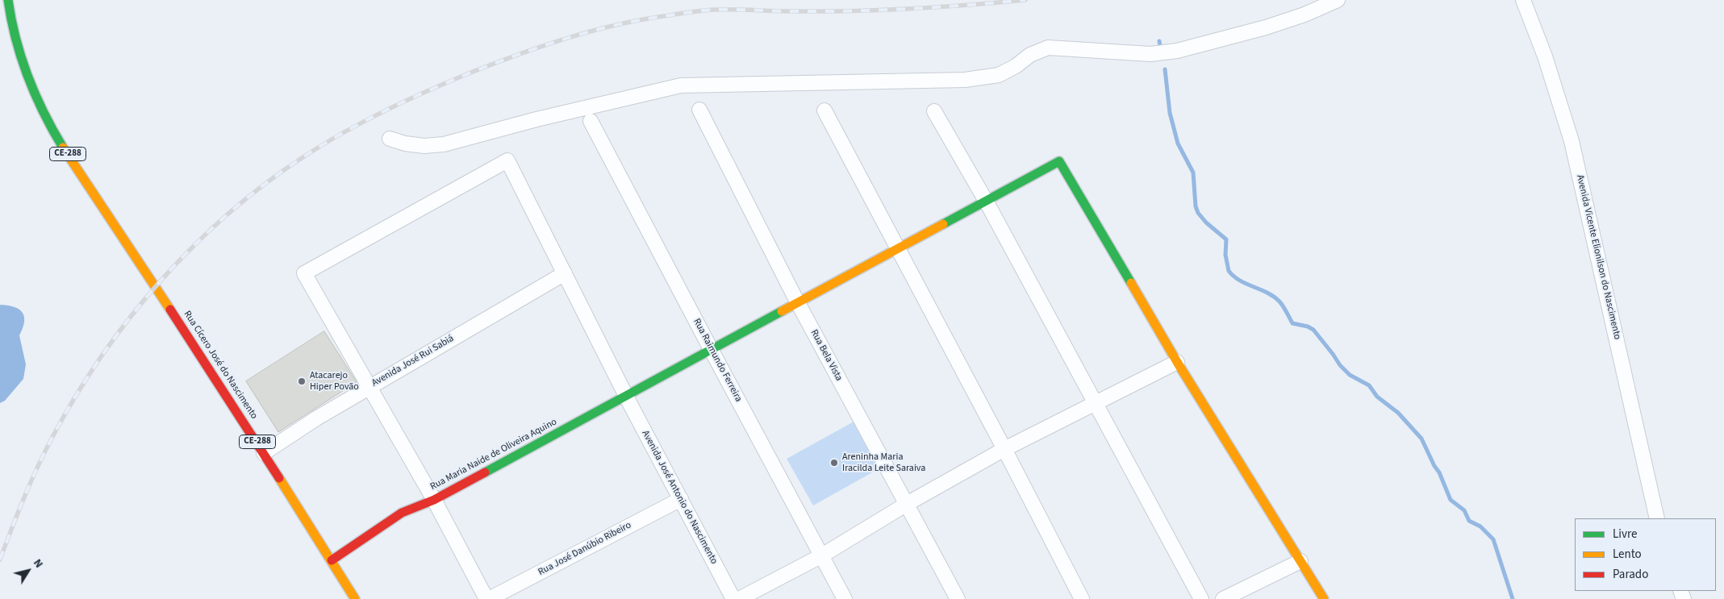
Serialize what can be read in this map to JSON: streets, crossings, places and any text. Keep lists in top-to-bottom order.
{
  "streets": {
    "street": [
      "CE-288",
      "Avenida Vicente Elionilson do Nascimento",
      "Rua Bela Vista",
      "Rua Raimundo Ferreira",
      "Avenida José Rui Sabiá",
      "Rua Cícero José do Nascimento",
      "Rua Maria Naide de Oliveira Aquino",
      "Avenida José Antonio do Nascimento",
      "Rua José Danúbio Ribeiro"
    ]
  },
  "crossings": [
    ["Rua Bela Vista", "Rua Maria Naide de Oliveira Aquino"],
    ["Rua Raimundo Ferreira", "Rua Maria Naide de Oliveira Aquino"],
    ["Avenida José Rui Sabiá", "Rua Cícero José do Nascimento"],
    ["Avenida José Rui Sabiá", "Avenida José Antonio do Nascimento"],
    ["Rua Cícero José do Nascimento", "Rua Maria Naide de Oliveira Aquino"],
    ["Rua Maria Naide de Oliveira Aquino", "Avenida José Antonio do Nascimento"],
    ["Avenida José Antonio do Nascimento", "Rua José Danúbio Ribeiro"]
  ],
  "places": ["Atacarejo Hiper Povão", "Areninha Maria Iracilda Leite Saraiva"],
  "legend": ["Livre", "Lento", "Parado"],
  "north": "top right"
}
